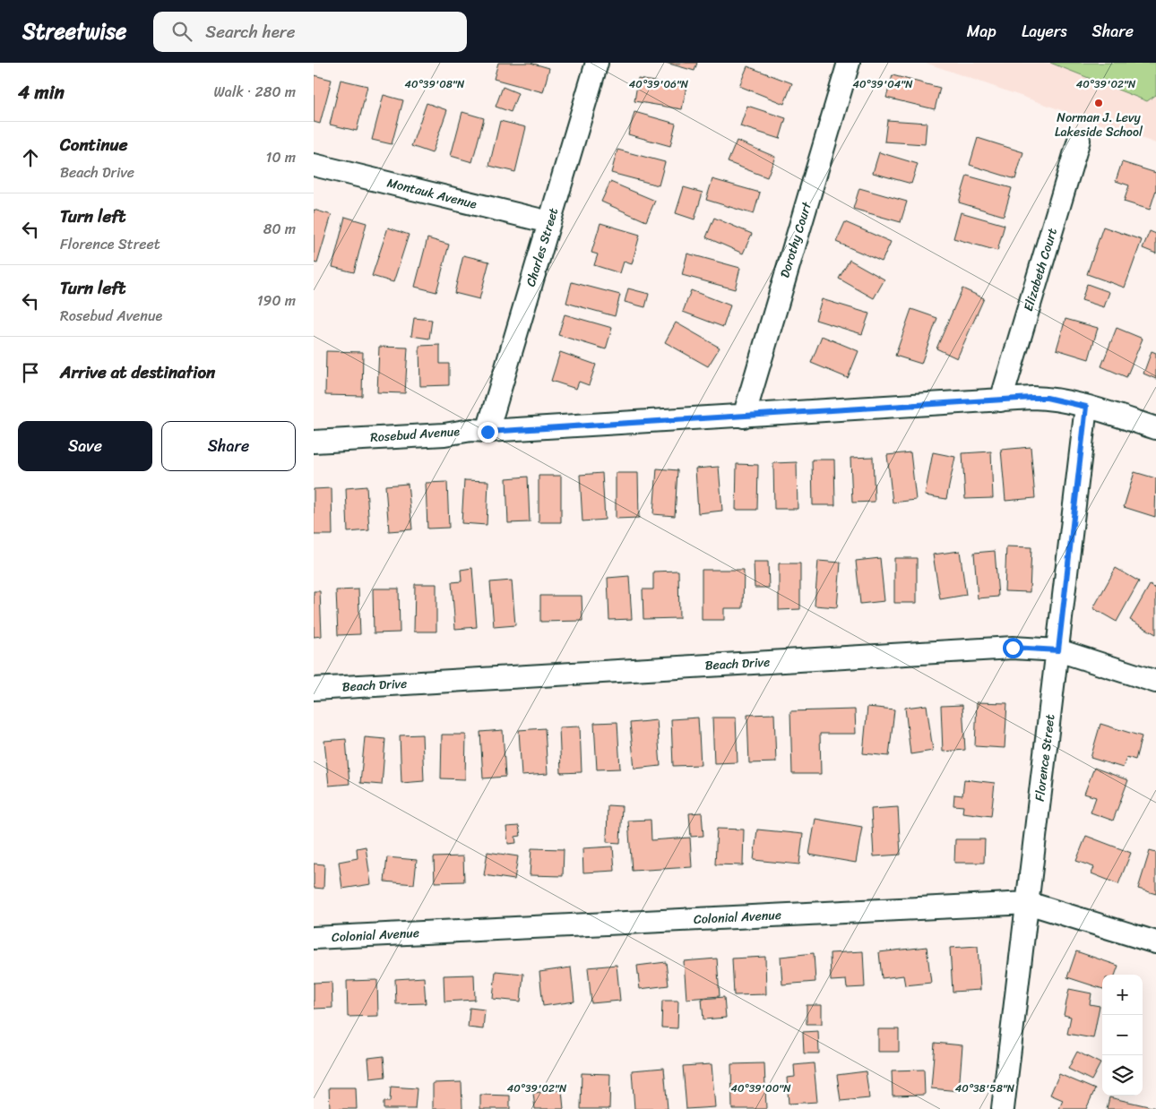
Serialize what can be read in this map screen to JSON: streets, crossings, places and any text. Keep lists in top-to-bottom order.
{
  "streets": {
    "street": [
      "Montauk Avenue",
      "Dorothy Court",
      "Charles Street",
      "Elizabeth Court",
      "Rosebud Avenue",
      "Beach Drive",
      "Florence Street",
      "Colonial Avenue"
    ]
  },
  "crossings": [
    ["Montauk Avenue", "Charles Street"],
    ["Dorothy Court", "Rosebud Avenue"],
    ["Charles Street", "Rosebud Avenue"],
    ["Elizabeth Court", "Rosebud Avenue"],
    ["Rosebud Avenue", "Florence Street"],
    ["Beach Drive", "Florence Street"],
    ["Florence Street", "Colonial Avenue"]
  ],
  "places": ["Norman J. Levy Lakeside School"],
  "page": {
    "header": "Streetwise",
    "search": "Search here",
    "nav": ["Map", "Layers", "Share"],
    "heading": ["4 min", "Walk · 280 m"],
    "list": [
      ["Continue", "Beach Drive", "10 m"],
      ["Turn left", "Florence Street", "80 m"],
      ["Turn left", "Rosebud Avenue", "190 m"],
      "Arrive at destination"
    ],
    "buttons": ["Save", "Share"],
    "map_buttons": ["+", "−"]
  },
  "coordinates": [
    "40°39'08\"N",
    "40°39'06\"N",
    "40°39'04\"N",
    "40°39'02\"N",
    "40°39'00\"N",
    "40°38'58\"N"
  ]
}
